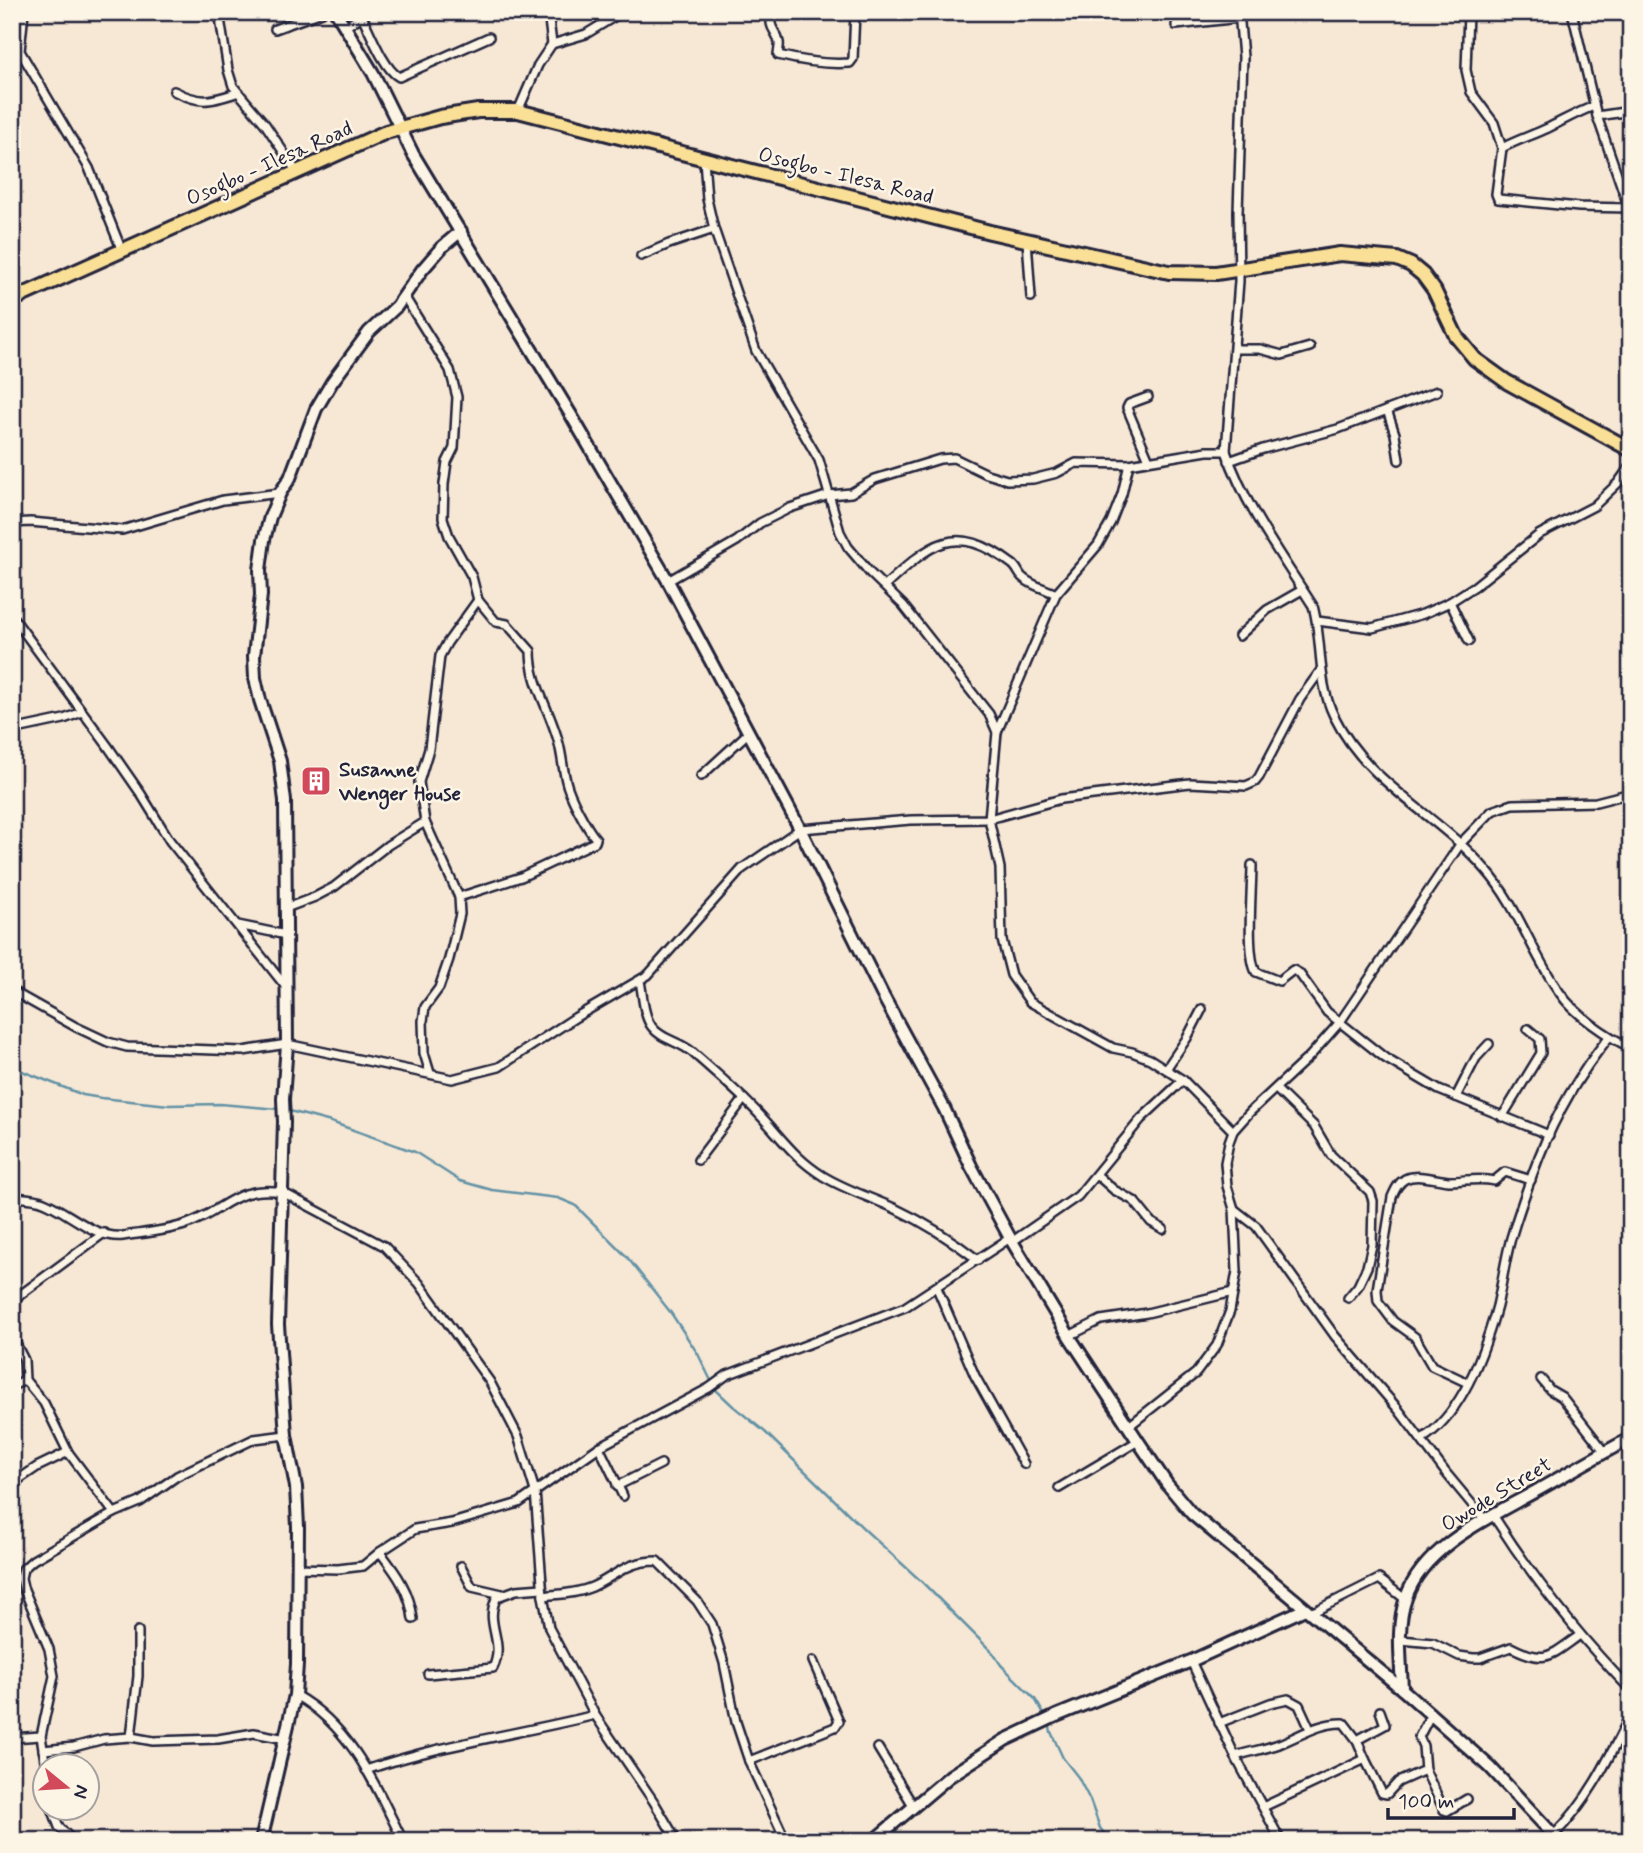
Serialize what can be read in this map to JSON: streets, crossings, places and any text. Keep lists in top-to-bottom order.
{
  "streets": {
    "main road": ["Osogbo - Ilesa Road", "Owode Street"]
  },
  "places": {
    "building": ["Susanne Wenger House"]
  },
  "scale_bar": "100 m",
  "north": "right"
}
